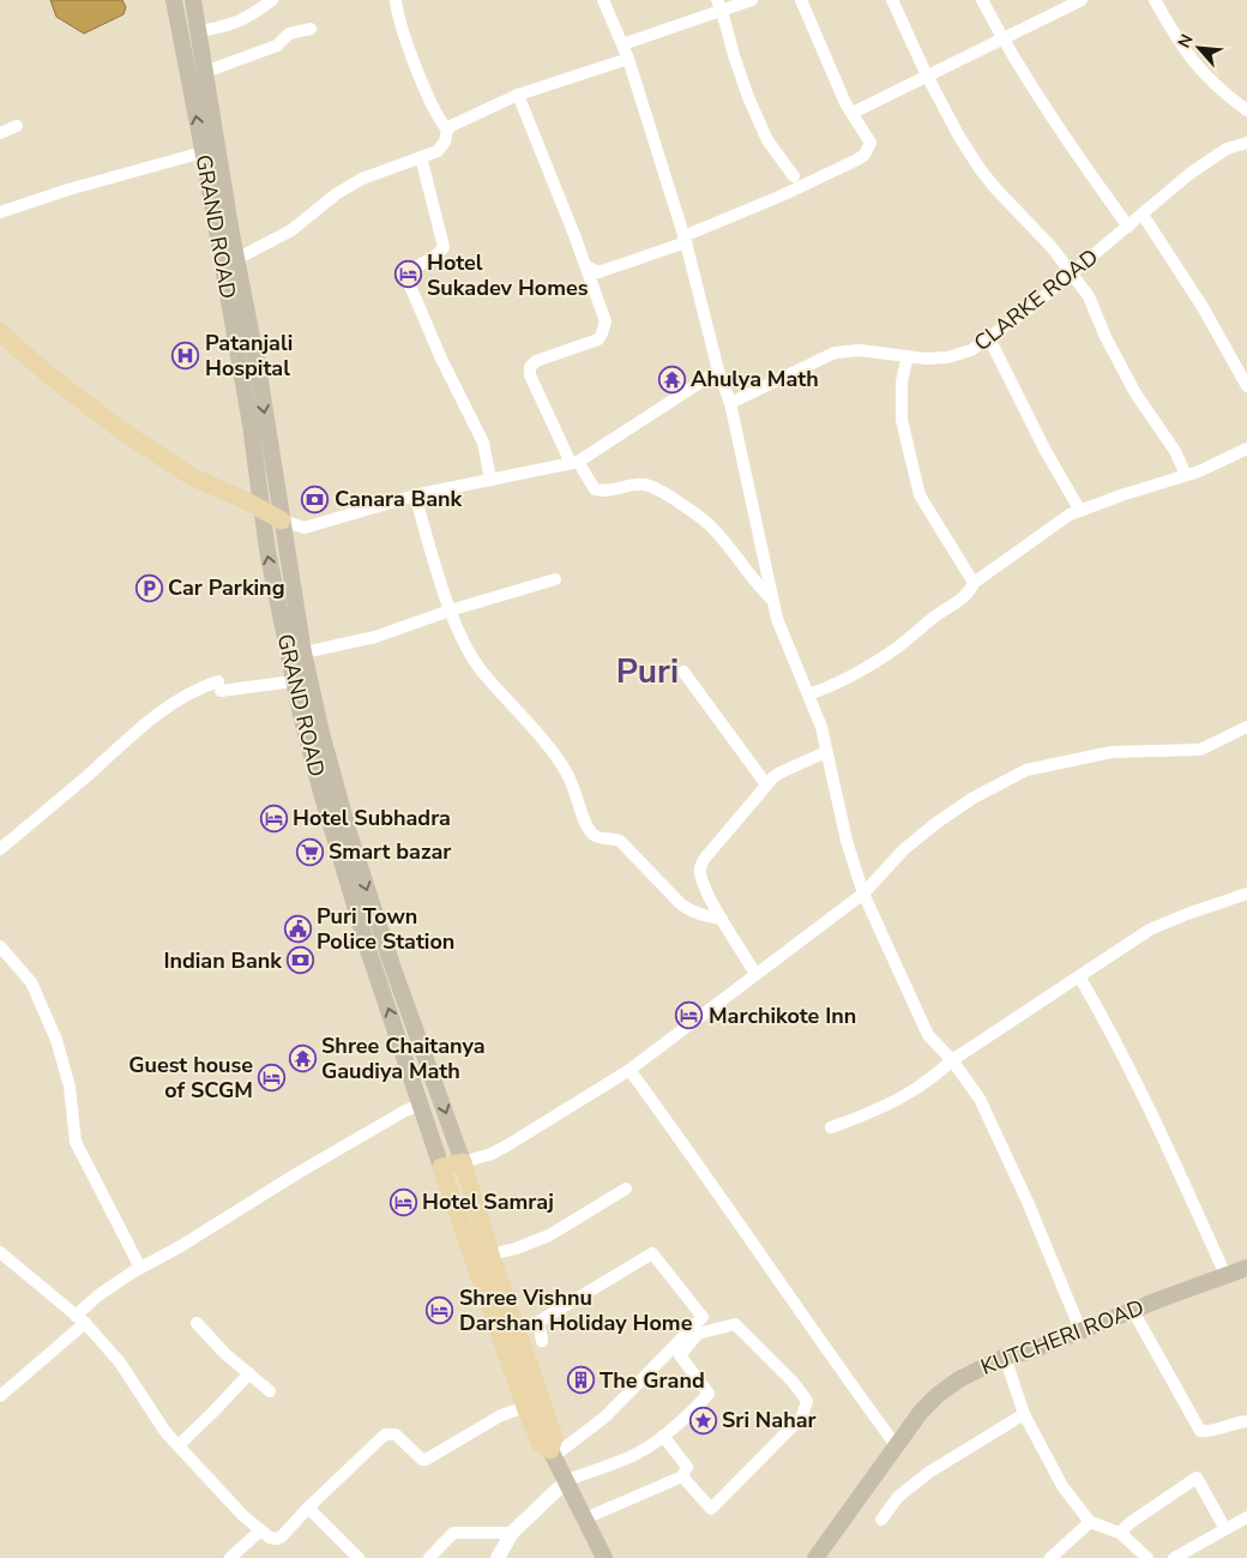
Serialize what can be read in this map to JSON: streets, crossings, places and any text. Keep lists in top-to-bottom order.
{
  "streets": {
    "main road": ["GRAND ROAD", "KUTCHERI ROAD"],
    "street": ["CLARKE ROAD"]
  },
  "districts": ["Puri"],
  "places": {
    "hotel": [
      "Hotel Sukadev Homes",
      "Hotel Subhadra",
      "Marchikote Inn",
      "Guest house of SCGM",
      "Hotel Samraj",
      "Shree Vishnu Darshan Holiday Home"
    ],
    "hospital": ["Patanjali Hospital"],
    "temple": ["Ahulya Math", "Shree Chaitanya Gaudiya Math"],
    "bank": ["Canara Bank", "Indian Bank"],
    "parking": ["Car Parking"],
    "supermarket": ["Smart bazar"],
    "public building": ["Puri Town Police Station"],
    "building": ["The Grand"],
    "place": ["Sri Nahar"]
  },
  "north": "top left"
}
